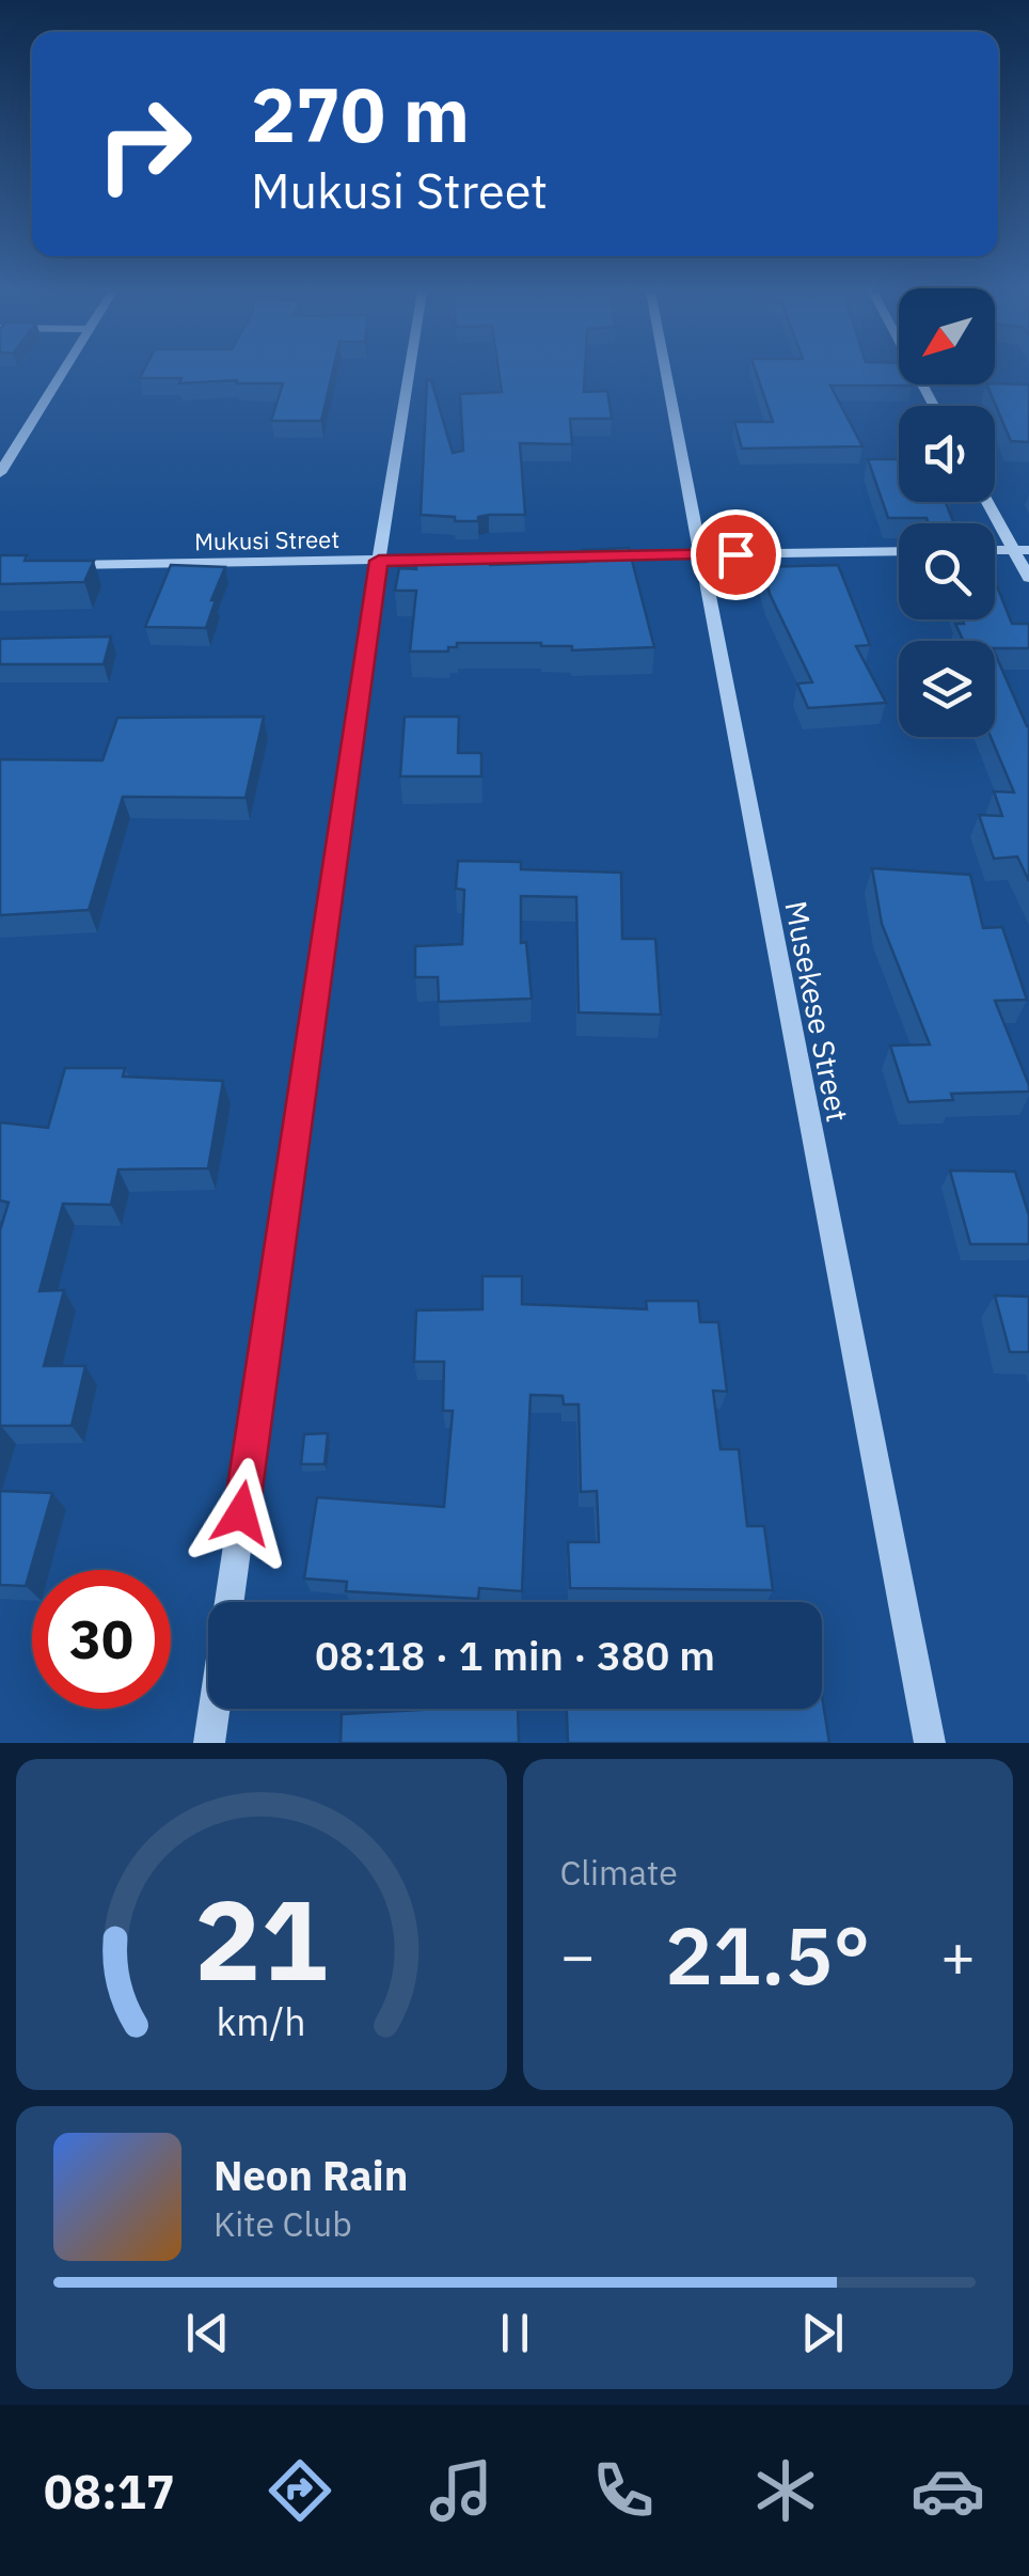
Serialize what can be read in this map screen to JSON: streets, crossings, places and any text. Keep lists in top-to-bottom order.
{
  "streets": {
    "street": ["Mukusi Street", "Musekese Street"]
  },
  "crossings": [
    ["Mukusi Street", "Musekese Street"]
  ],
  "north": "bottom left",
  "page": {
    "turn": ["270 m", "Mukusi Street"],
    "limit": "30",
    "trip": "08:18 · 1 min · 380 m",
    "tile": "Climate",
    "heat": ["−", "21.5°", "+"],
    "song": ["Neon Rain", "Kite Club"],
    "tabs": "08:17",
    "gauge": ["21", "km/h"]
  }
}
